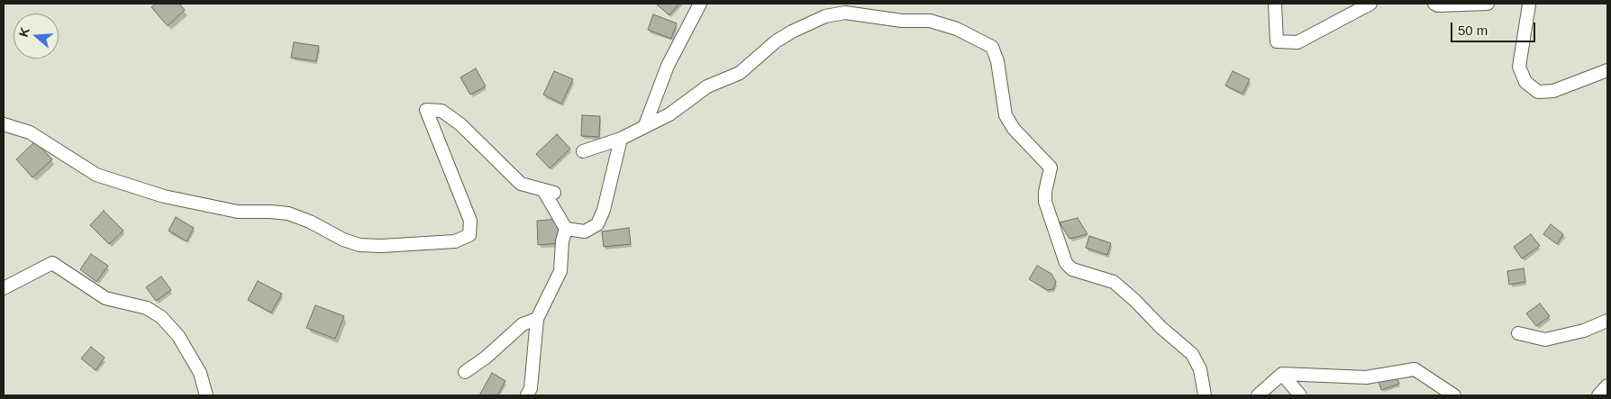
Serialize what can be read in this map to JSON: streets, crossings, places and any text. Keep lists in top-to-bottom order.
{
  "scale_bar": "50 m",
  "north": "left"
}
